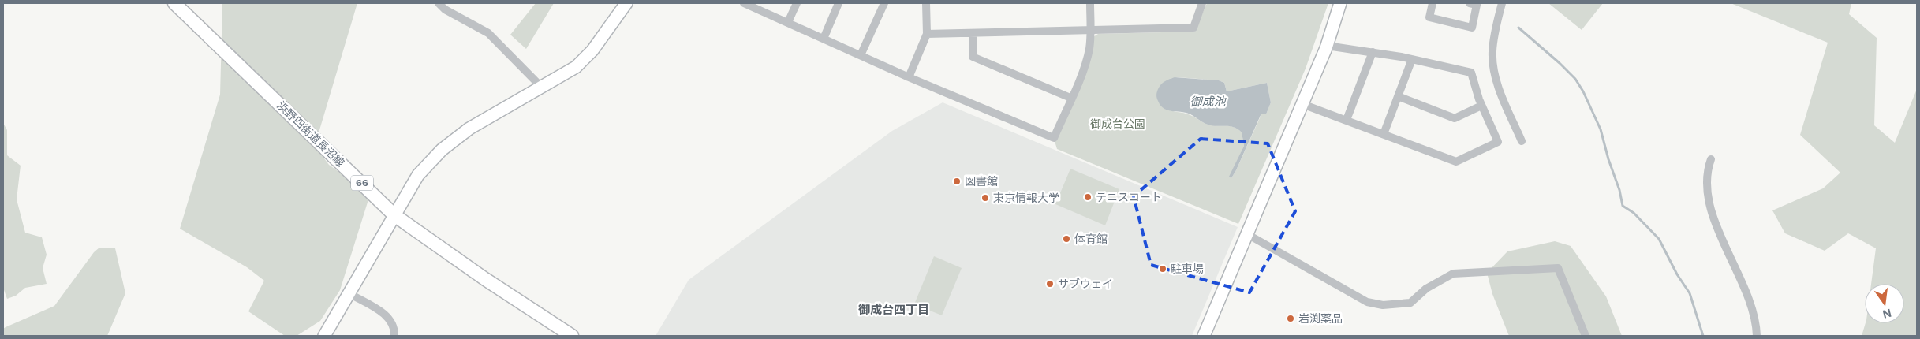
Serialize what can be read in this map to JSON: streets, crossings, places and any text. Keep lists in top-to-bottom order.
{
  "streets": {
    "main road": ["浜野四街道長沼線", "66"]
  },
  "districts": ["御成台四丁目"],
  "water": ["御成池"],
  "parks": ["御成台公園"],
  "places": [
    "図書館",
    "テニスコート",
    "東京情報大学",
    "体育館",
    "駐車場",
    "サブウェイ",
    "岩渕薬品"
  ],
  "north": "bottom"
}
